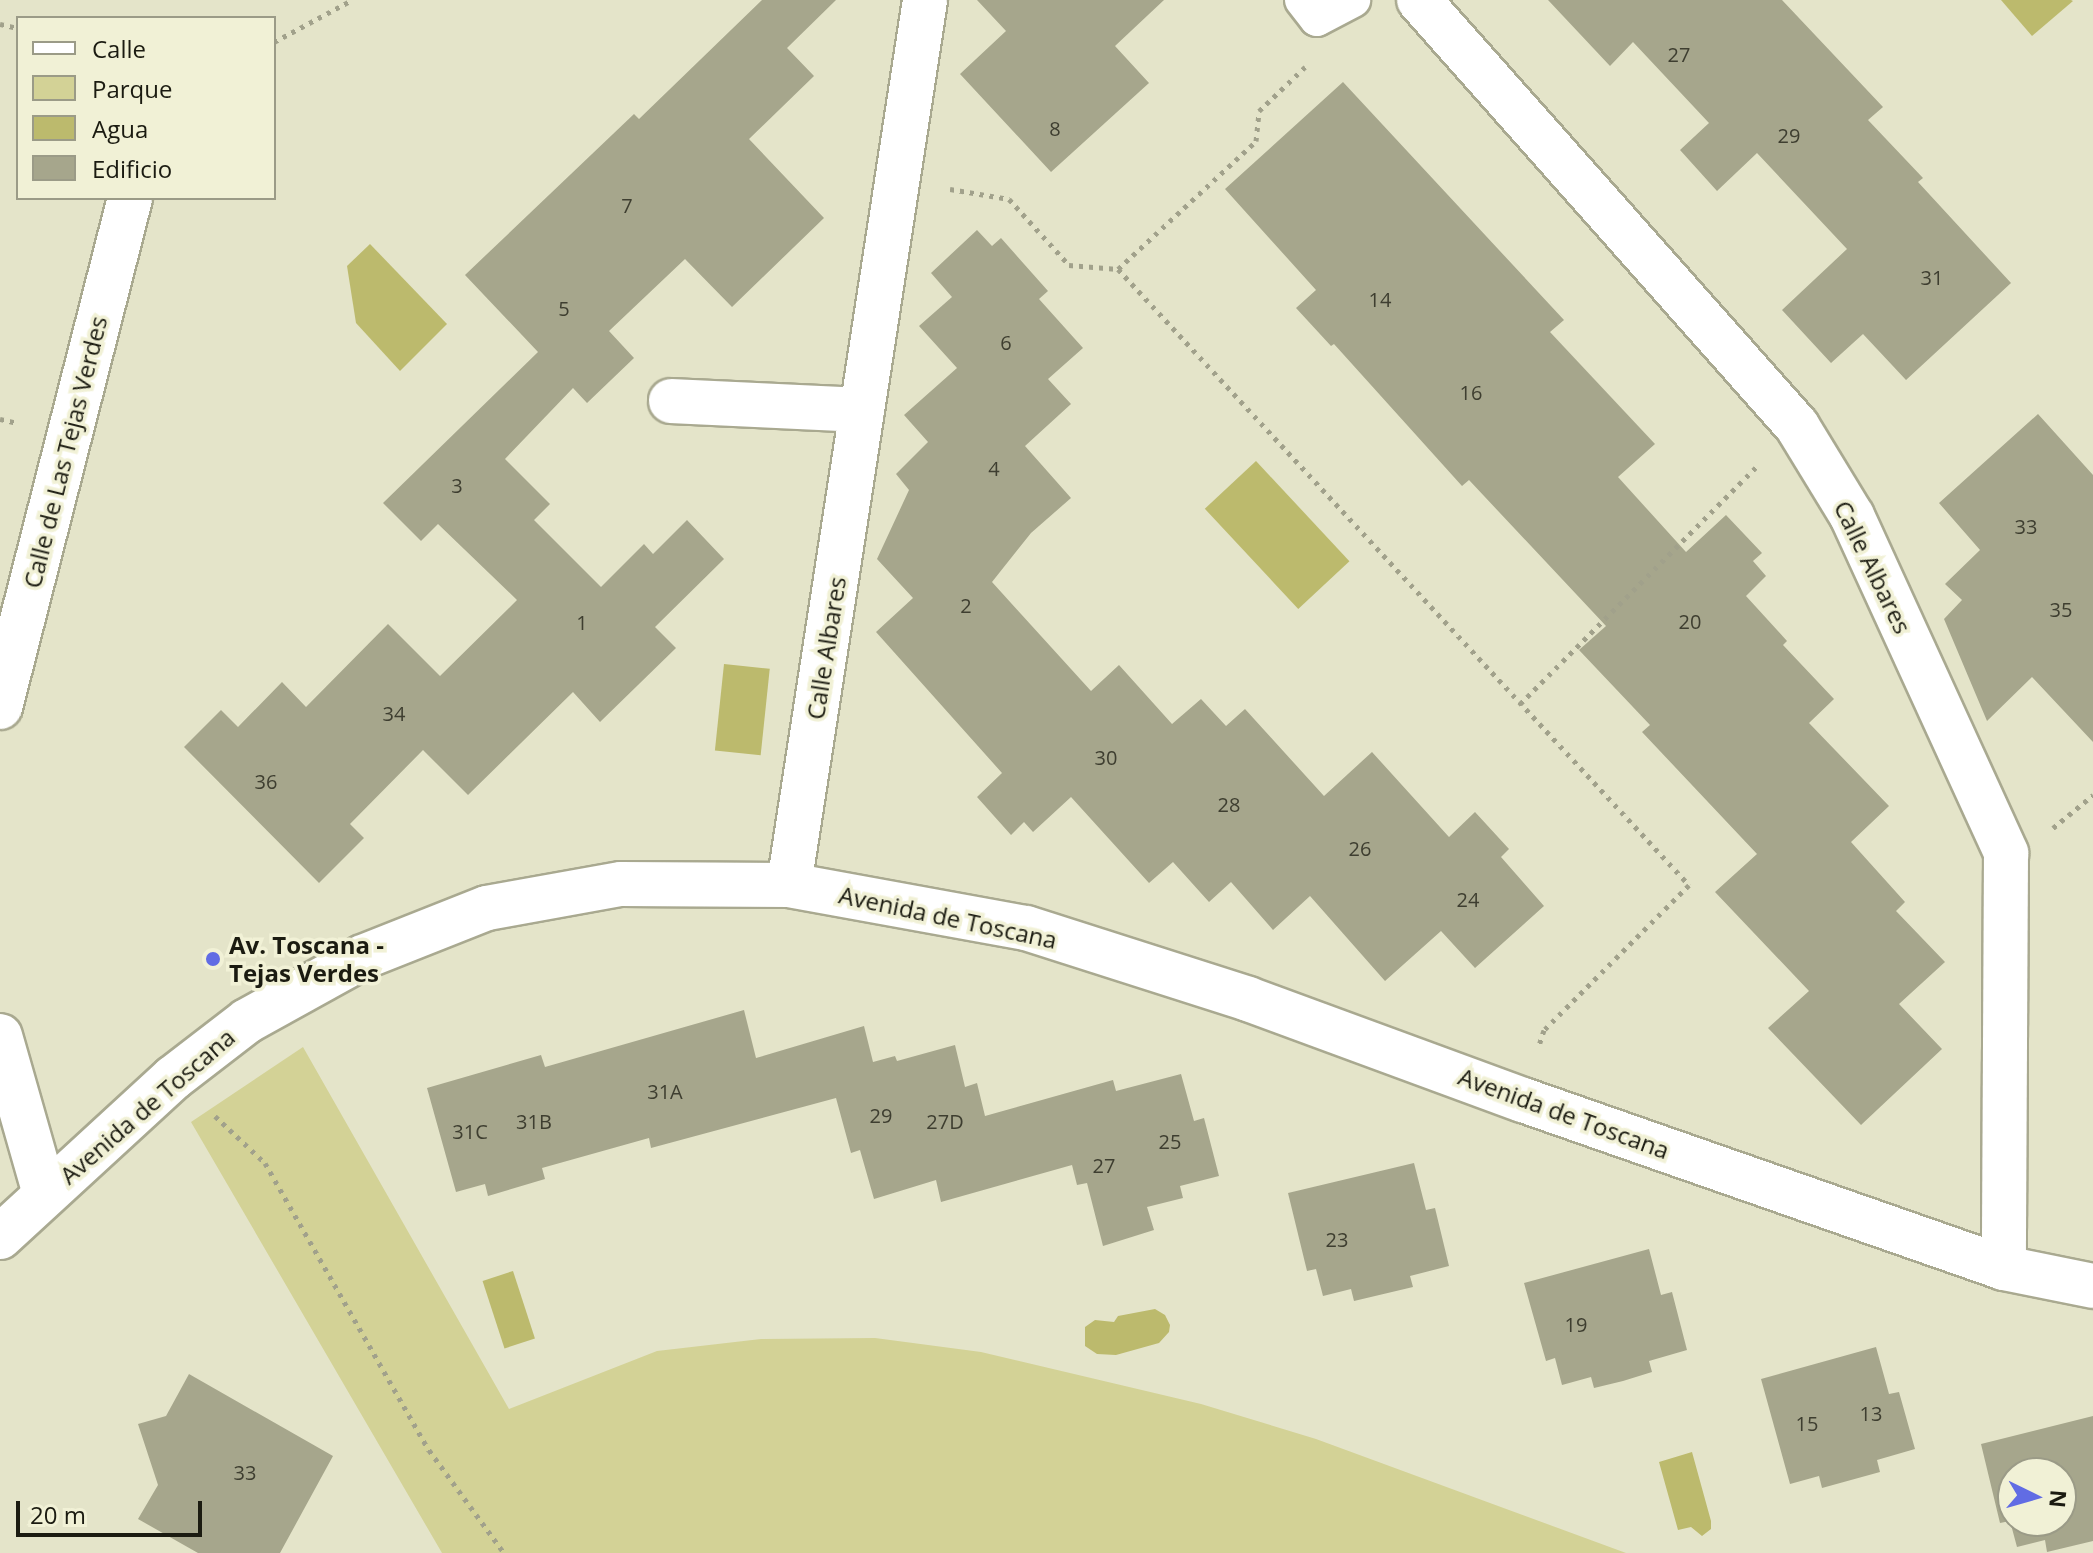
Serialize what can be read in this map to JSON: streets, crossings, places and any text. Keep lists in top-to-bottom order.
{
  "streets": {
    "street": ["Calle de Las Tejas Verdes", "Calle Albares", "Avenida de Toscana"]
  },
  "crossings": [
    ["Calle Albares", "Avenida de Toscana"]
  ],
  "places": ["Av. Toscana - Tejas Verdes"],
  "house_numbers": [
    "27",
    "8",
    "29",
    "7",
    "31",
    "14",
    "5",
    "6",
    "16",
    "4",
    "3",
    "33",
    "2",
    "35",
    "20",
    "1",
    "34",
    "30",
    "36",
    "28",
    "26",
    "24",
    "31A",
    "29",
    "31B",
    "27D",
    "31C",
    "25",
    "27",
    "23",
    "19",
    "13",
    "15",
    "33"
  ],
  "legend": [
    "Calle",
    "Parque",
    "Agua",
    "Edificio"
  ],
  "scale_bar": "20 m",
  "north": "right"
}
